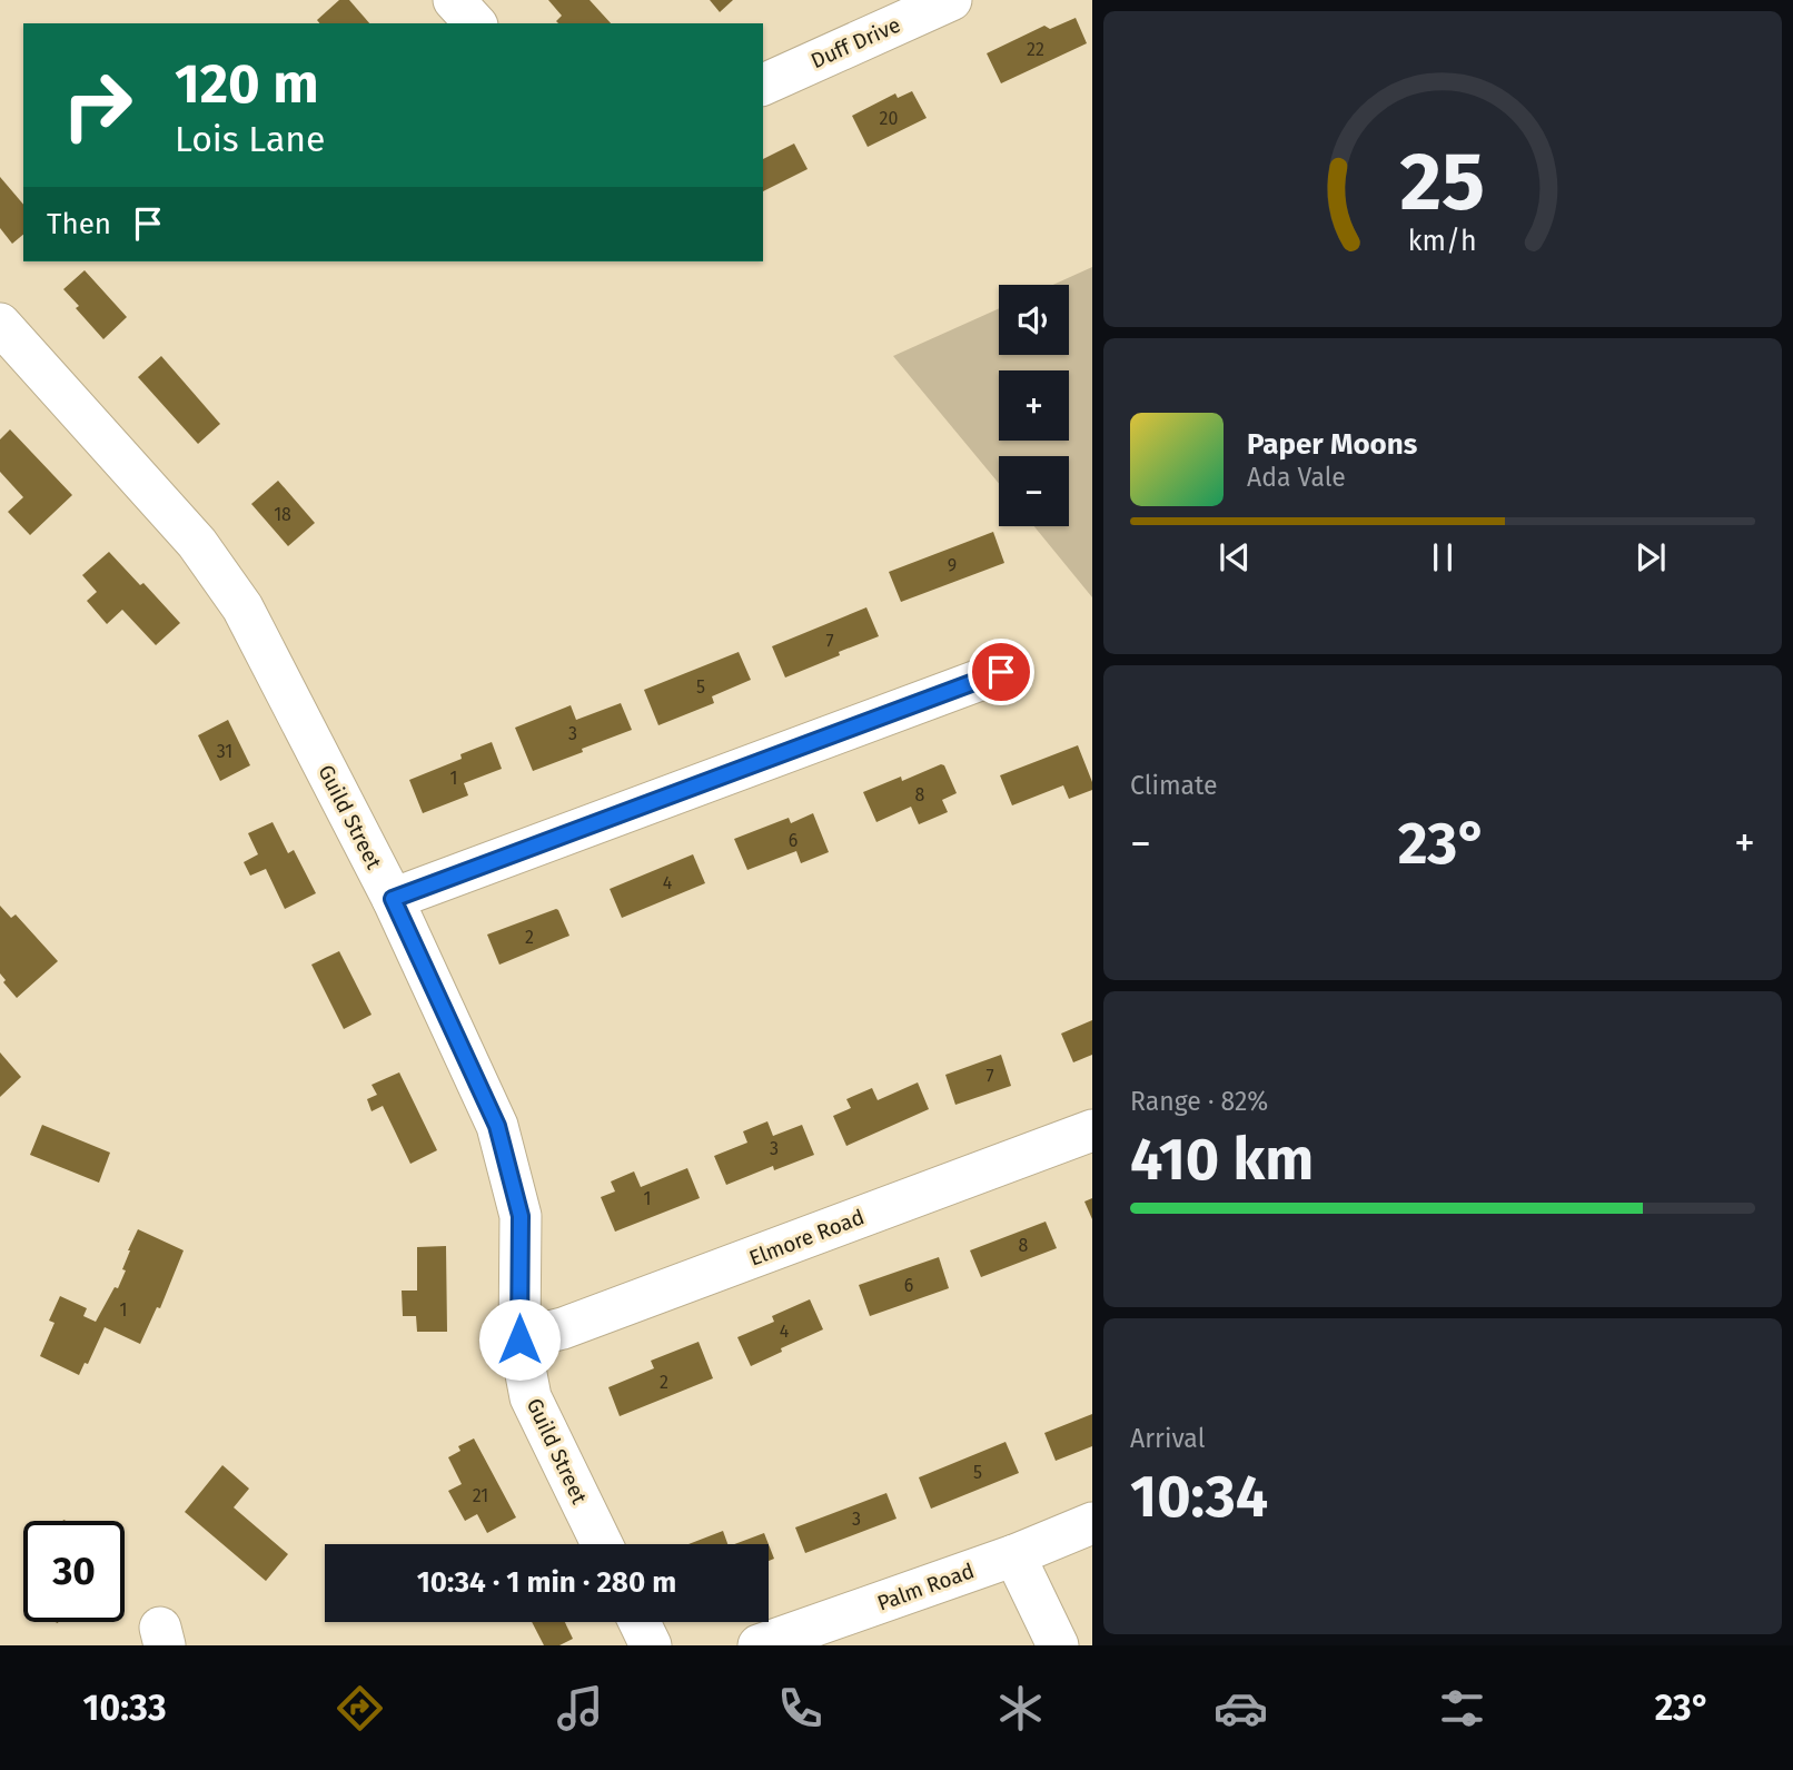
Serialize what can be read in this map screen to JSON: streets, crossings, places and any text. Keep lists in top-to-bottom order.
{
  "streets": {
    "street": [
      "Duff Drive",
      "Guild Street",
      "Elmore Road",
      "Palm Road"
    ]
  },
  "crossings": [
    ["Guild Street", "Elmore Road"]
  ],
  "house_numbers": [
    "22",
    "20",
    "18",
    "9",
    "7",
    "5",
    "3",
    "31",
    "1",
    "8",
    "6",
    "4",
    "2",
    "7",
    "3",
    "1",
    "8",
    "6",
    "1",
    "4",
    "2",
    "5",
    "21",
    "3"
  ],
  "page": {
    "turn": ["120 m", "Lois Lane"],
    "then": "Then",
    "map_buttons": ["+", "−"],
    "song": ["Paper Moons", "Ada Vale"],
    "tile": [
      "Climate",
      ["Range · 82%", "410 km"],
      ["Arrival", "10:34"]
    ],
    "heat": ["−", "23°", "+"],
    "limit": "30",
    "trip": "10:34 · 1 min · 280 m",
    "tabs": ["10:33", "23°"],
    "gauge": ["25", "km/h"]
  }
}
